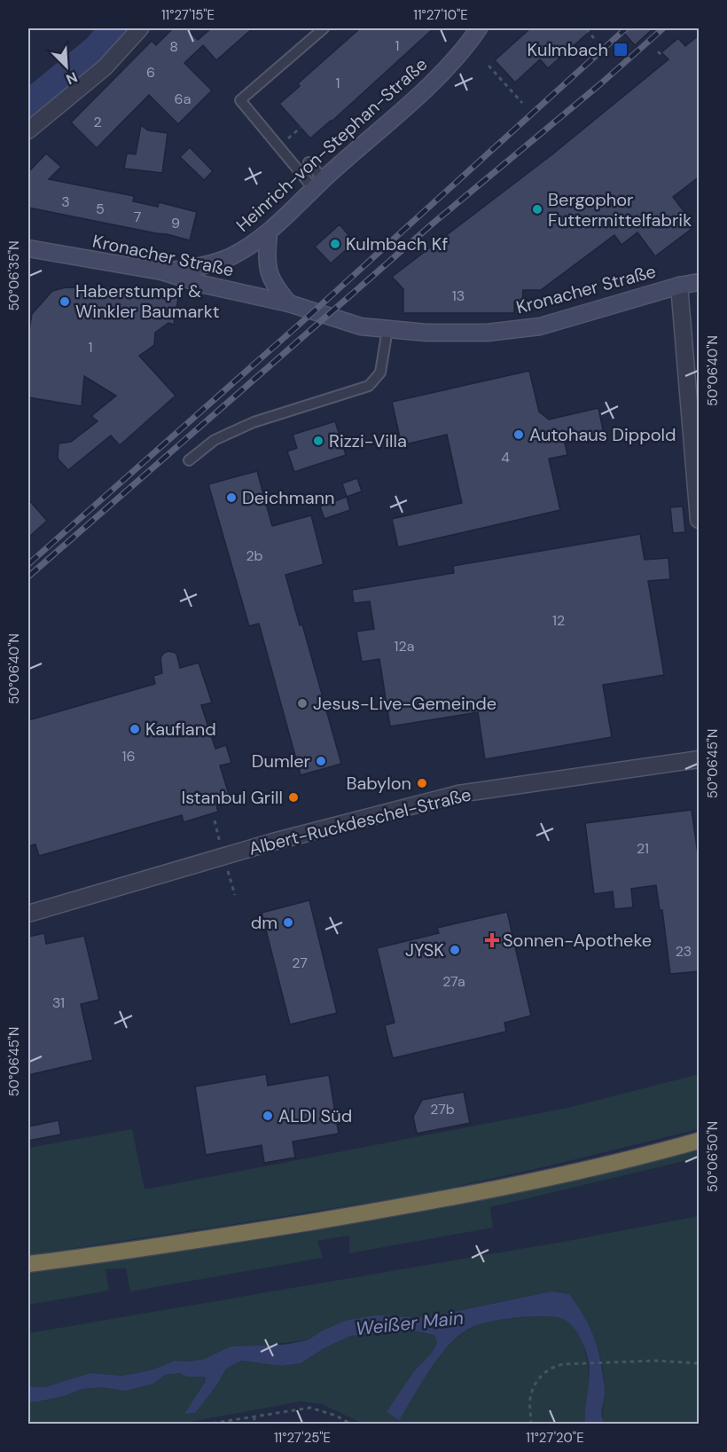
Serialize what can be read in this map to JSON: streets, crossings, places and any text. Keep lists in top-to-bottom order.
{
  "streets": {
    "street": ["Heinrich-von-Stephan-Straße", "Kronacher Straße", "Albert-Ruckdeschel-Straße"]
  },
  "crossings": [
    ["Heinrich-von-Stephan-Straße", "Kronacher Straße"]
  ],
  "water": ["Weißer Main"],
  "places": {
    "transit": ["Kulmbach"],
    "other": [
      "Bergophor Futtermittelfabrik",
      "Kulmbach Kf",
      "Haberstumpf & Winkler Baumarkt",
      "Autohaus Dippold",
      "Rizzi-Villa",
      "Deichmann",
      "Jesus-Live-Gemeinde",
      "Kaufland",
      "Dumler",
      "Babylon",
      "Istanbul Grill",
      "dm",
      "JYSK",
      "ALDI Süd"
    ],
    "health": ["Sonnen-Apotheke"]
  },
  "house_numbers": [
    "1",
    "8",
    "6",
    "1",
    "6a",
    "2",
    "3",
    "5",
    "7",
    "9",
    "13",
    "1",
    "4",
    "2b",
    "12",
    "12a",
    "16",
    "21",
    "23",
    "27",
    "27a",
    "31",
    "27b"
  ],
  "north": "bottom right",
  "coordinates": [
    "11°27'15\"E",
    "11°27'10\"E",
    "50°06'35\"N",
    "50°06'40\"N",
    "50°06'45\"N",
    "50°06'50\"N",
    "11°27'25\"E",
    "11°27'20\"E"
  ]
}
